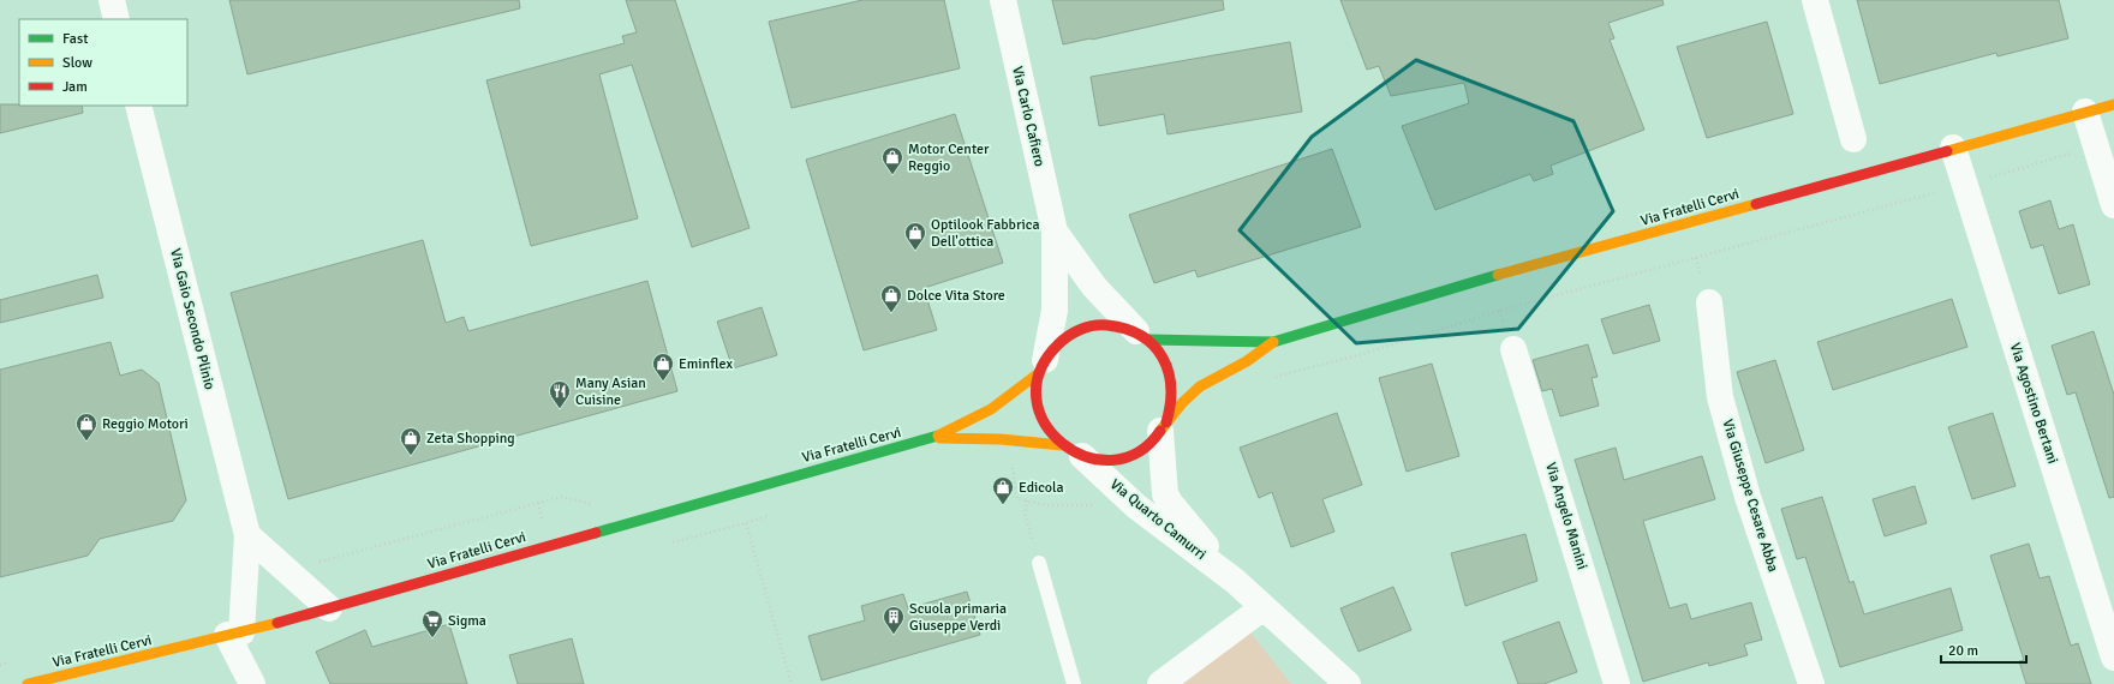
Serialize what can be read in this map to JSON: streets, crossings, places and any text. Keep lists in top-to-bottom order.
{
  "streets": {
    "main road": ["Via Fratelli Cervi"],
    "street": [
      "Via Carlo Cafiero",
      "Via Gaio Secondo Plinio",
      "Via Agostino Bertani",
      "Via Giuseppe Cesare Abba",
      "Via Angelo Manini",
      "Via Quarto Camurri"
    ]
  },
  "crossings": [
    ["Via Carlo Cafiero", "Via Fratelli Cervi"],
    ["Via Carlo Cafiero", "Via Quarto Camurri"],
    ["Via Fratelli Cervi", "Via Gaio Secondo Plinio"],
    ["Via Fratelli Cervi", "Via Agostino Bertani"],
    ["Via Fratelli Cervi", "Via Quarto Camurri"]
  ],
  "places": {
    "shop": [
      "Motor Center Reggio",
      "Optilook Fabbrica Dell'ottica",
      "Dolce Vita Store",
      "Eminflex",
      "Reggio Motori",
      "Zeta Shopping",
      "Edicola"
    ],
    "restaurant": ["Many Asian Cuisine"],
    "building": ["Scuola primaria Giuseppe Verdi"],
    "supermarket": ["Sigma"]
  },
  "legend": ["Fast", "Slow", "Jam"],
  "scale_bar": "20 m"
}
